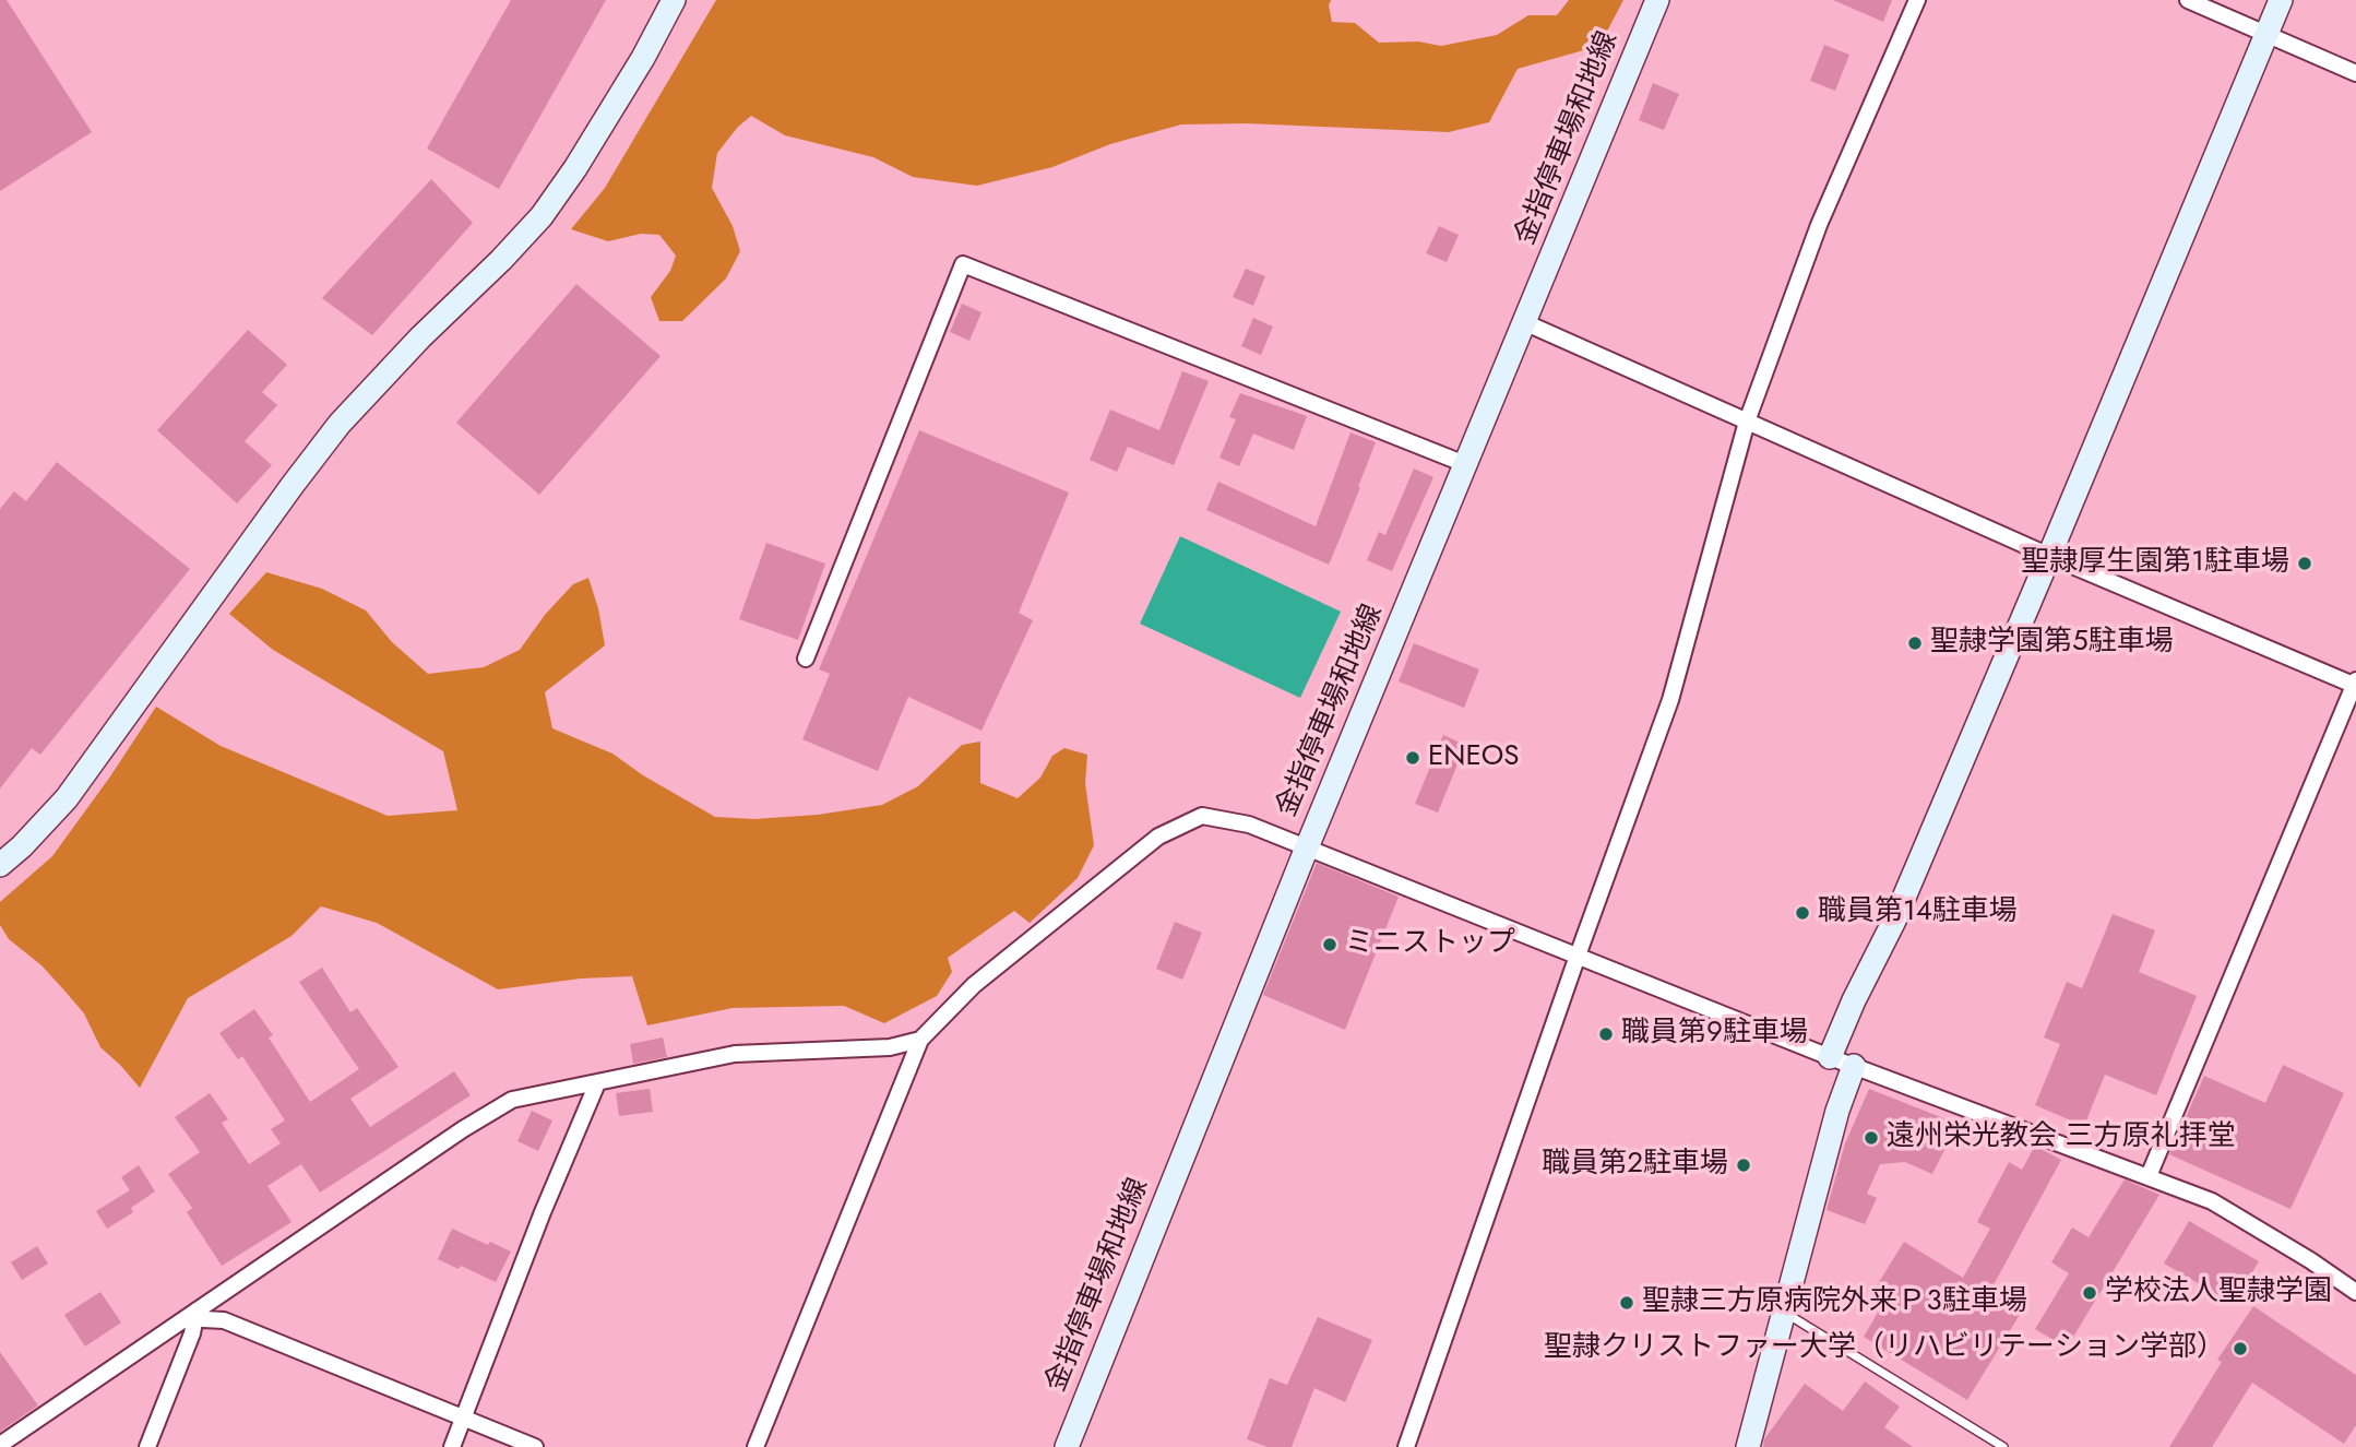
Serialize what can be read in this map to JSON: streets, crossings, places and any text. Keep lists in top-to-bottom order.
{
  "streets": {
    "street": ["金指停車場和地線"]
  },
  "places": [
    "聖隷厚生園第1駐車場",
    "聖隷学園第5駐車場",
    "ENEOS",
    "職員第14駐車場",
    "ミニストップ",
    "職員第9駐車場",
    "遠州栄光教会 三方原礼拝堂",
    "職員第2駐車場",
    "学校法人聖隷学園",
    "聖隷三方原病院外来Ｐ３駐車場",
    "聖隷クリストファー大学（リハビリテーション学部）"
  ]
}
